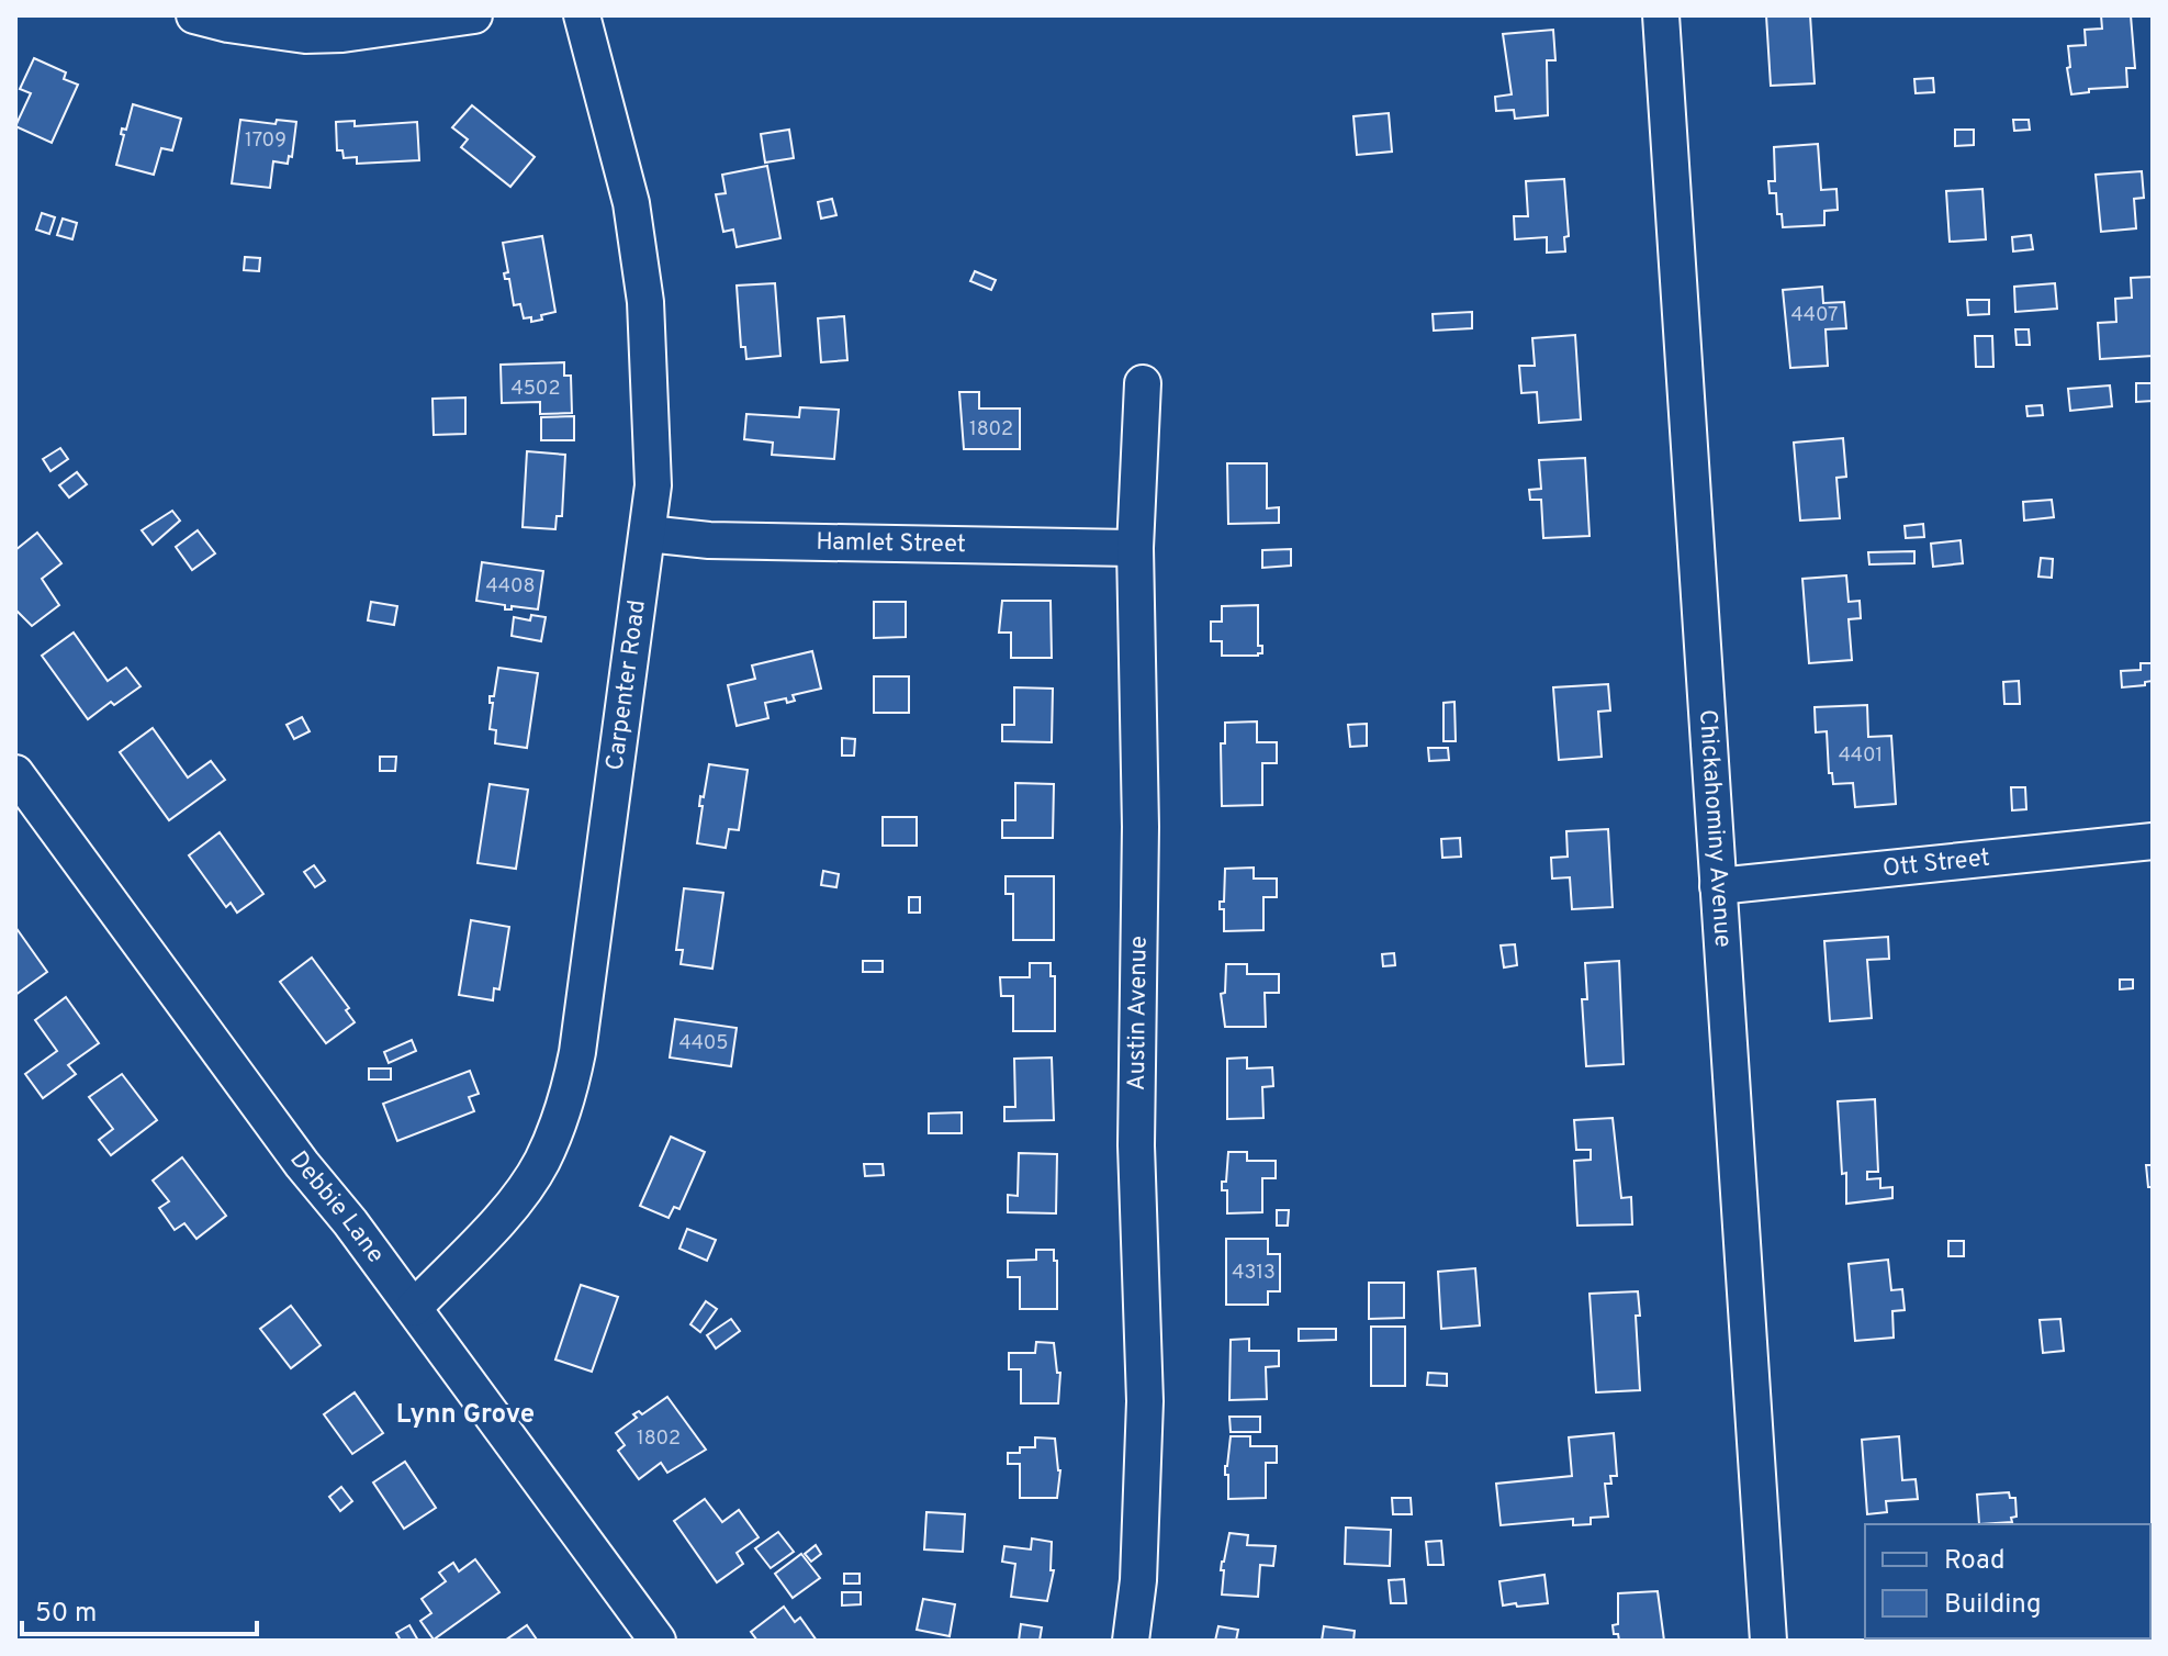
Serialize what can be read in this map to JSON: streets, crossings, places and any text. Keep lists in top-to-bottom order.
{
  "streets": {
    "street": [
      "Hamlet Street",
      "Carpenter Road",
      "Chickahominy Avenue",
      "Ott Street",
      "Austin Avenue",
      "Debbie Lane"
    ]
  },
  "crossings": [
    ["Hamlet Street", "Carpenter Road"],
    ["Hamlet Street", "Austin Avenue"],
    ["Carpenter Road", "Debbie Lane"],
    ["Chickahominy Avenue", "Ott Street"]
  ],
  "districts": ["Lynn Grove"],
  "house_numbers": [
    "1709",
    "4407",
    "4502",
    "1802",
    "4408",
    "4401",
    "4405",
    "4313",
    "1802"
  ],
  "legend": ["Road", "Building"],
  "scale_bar": "50 m"
}
